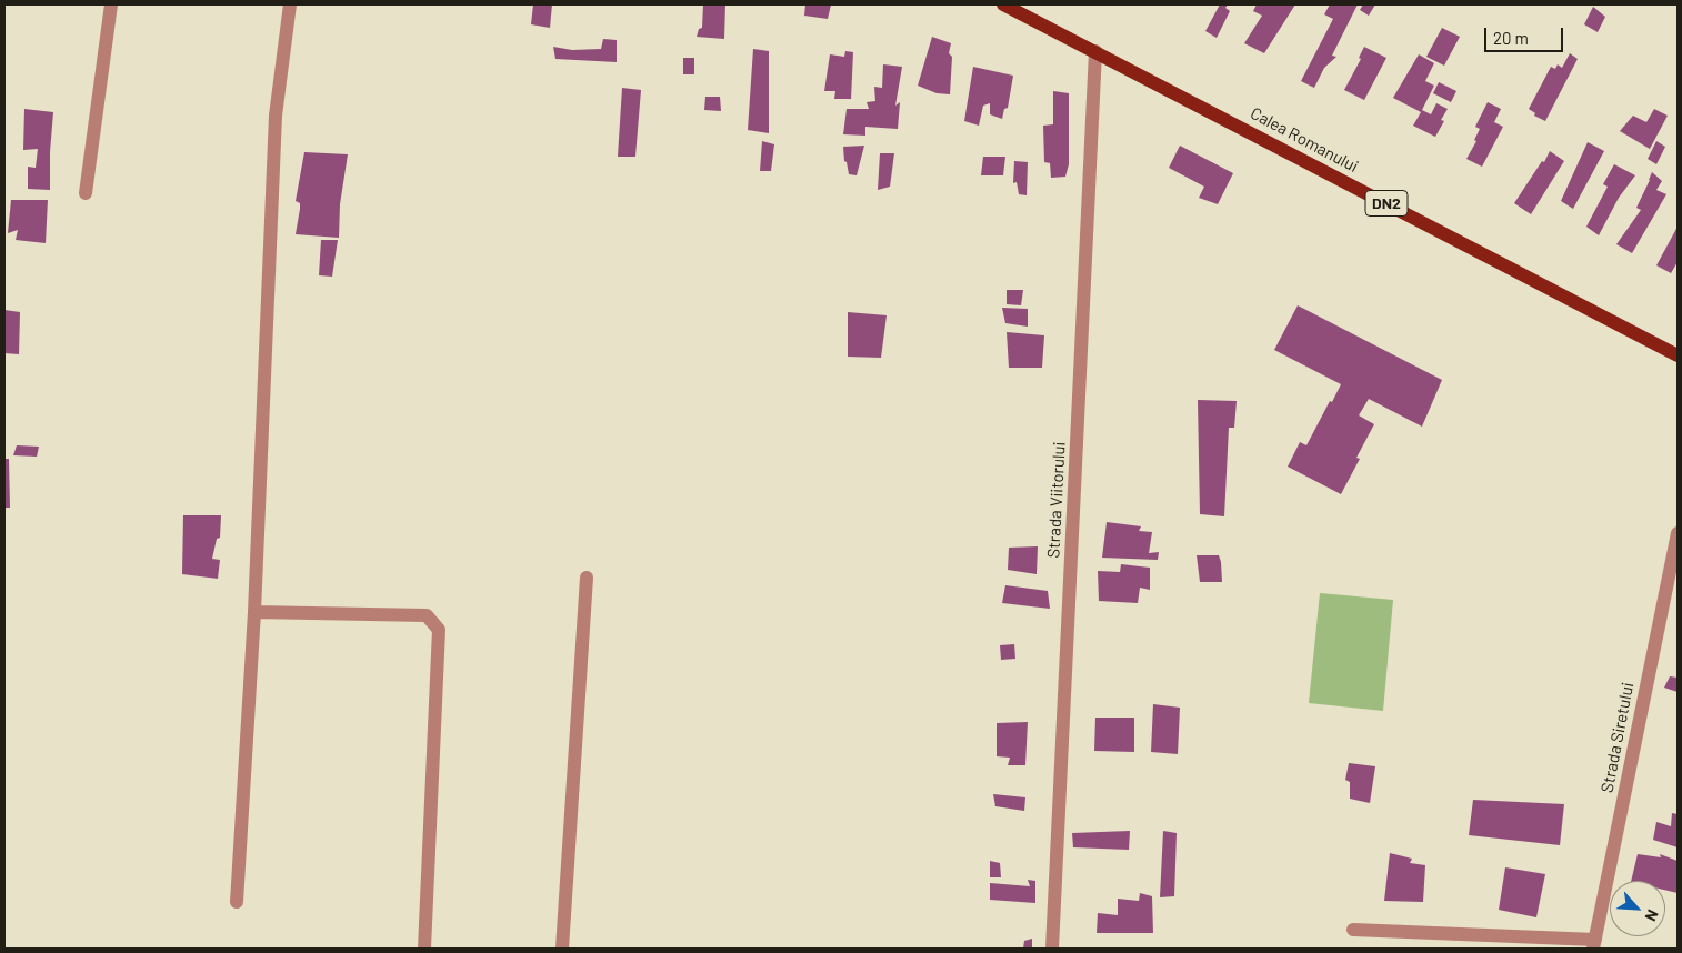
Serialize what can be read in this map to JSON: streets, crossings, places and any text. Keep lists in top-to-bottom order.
{
  "streets": {
    "main road": ["Calea Romanului", "DN2"],
    "street": ["Strada Viitorului", "Strada Siretului"]
  },
  "crossings": [
    ["Calea Romanului", "Strada Viitorului"]
  ],
  "scale_bar": "20 m",
  "north": "bottom right"
}
